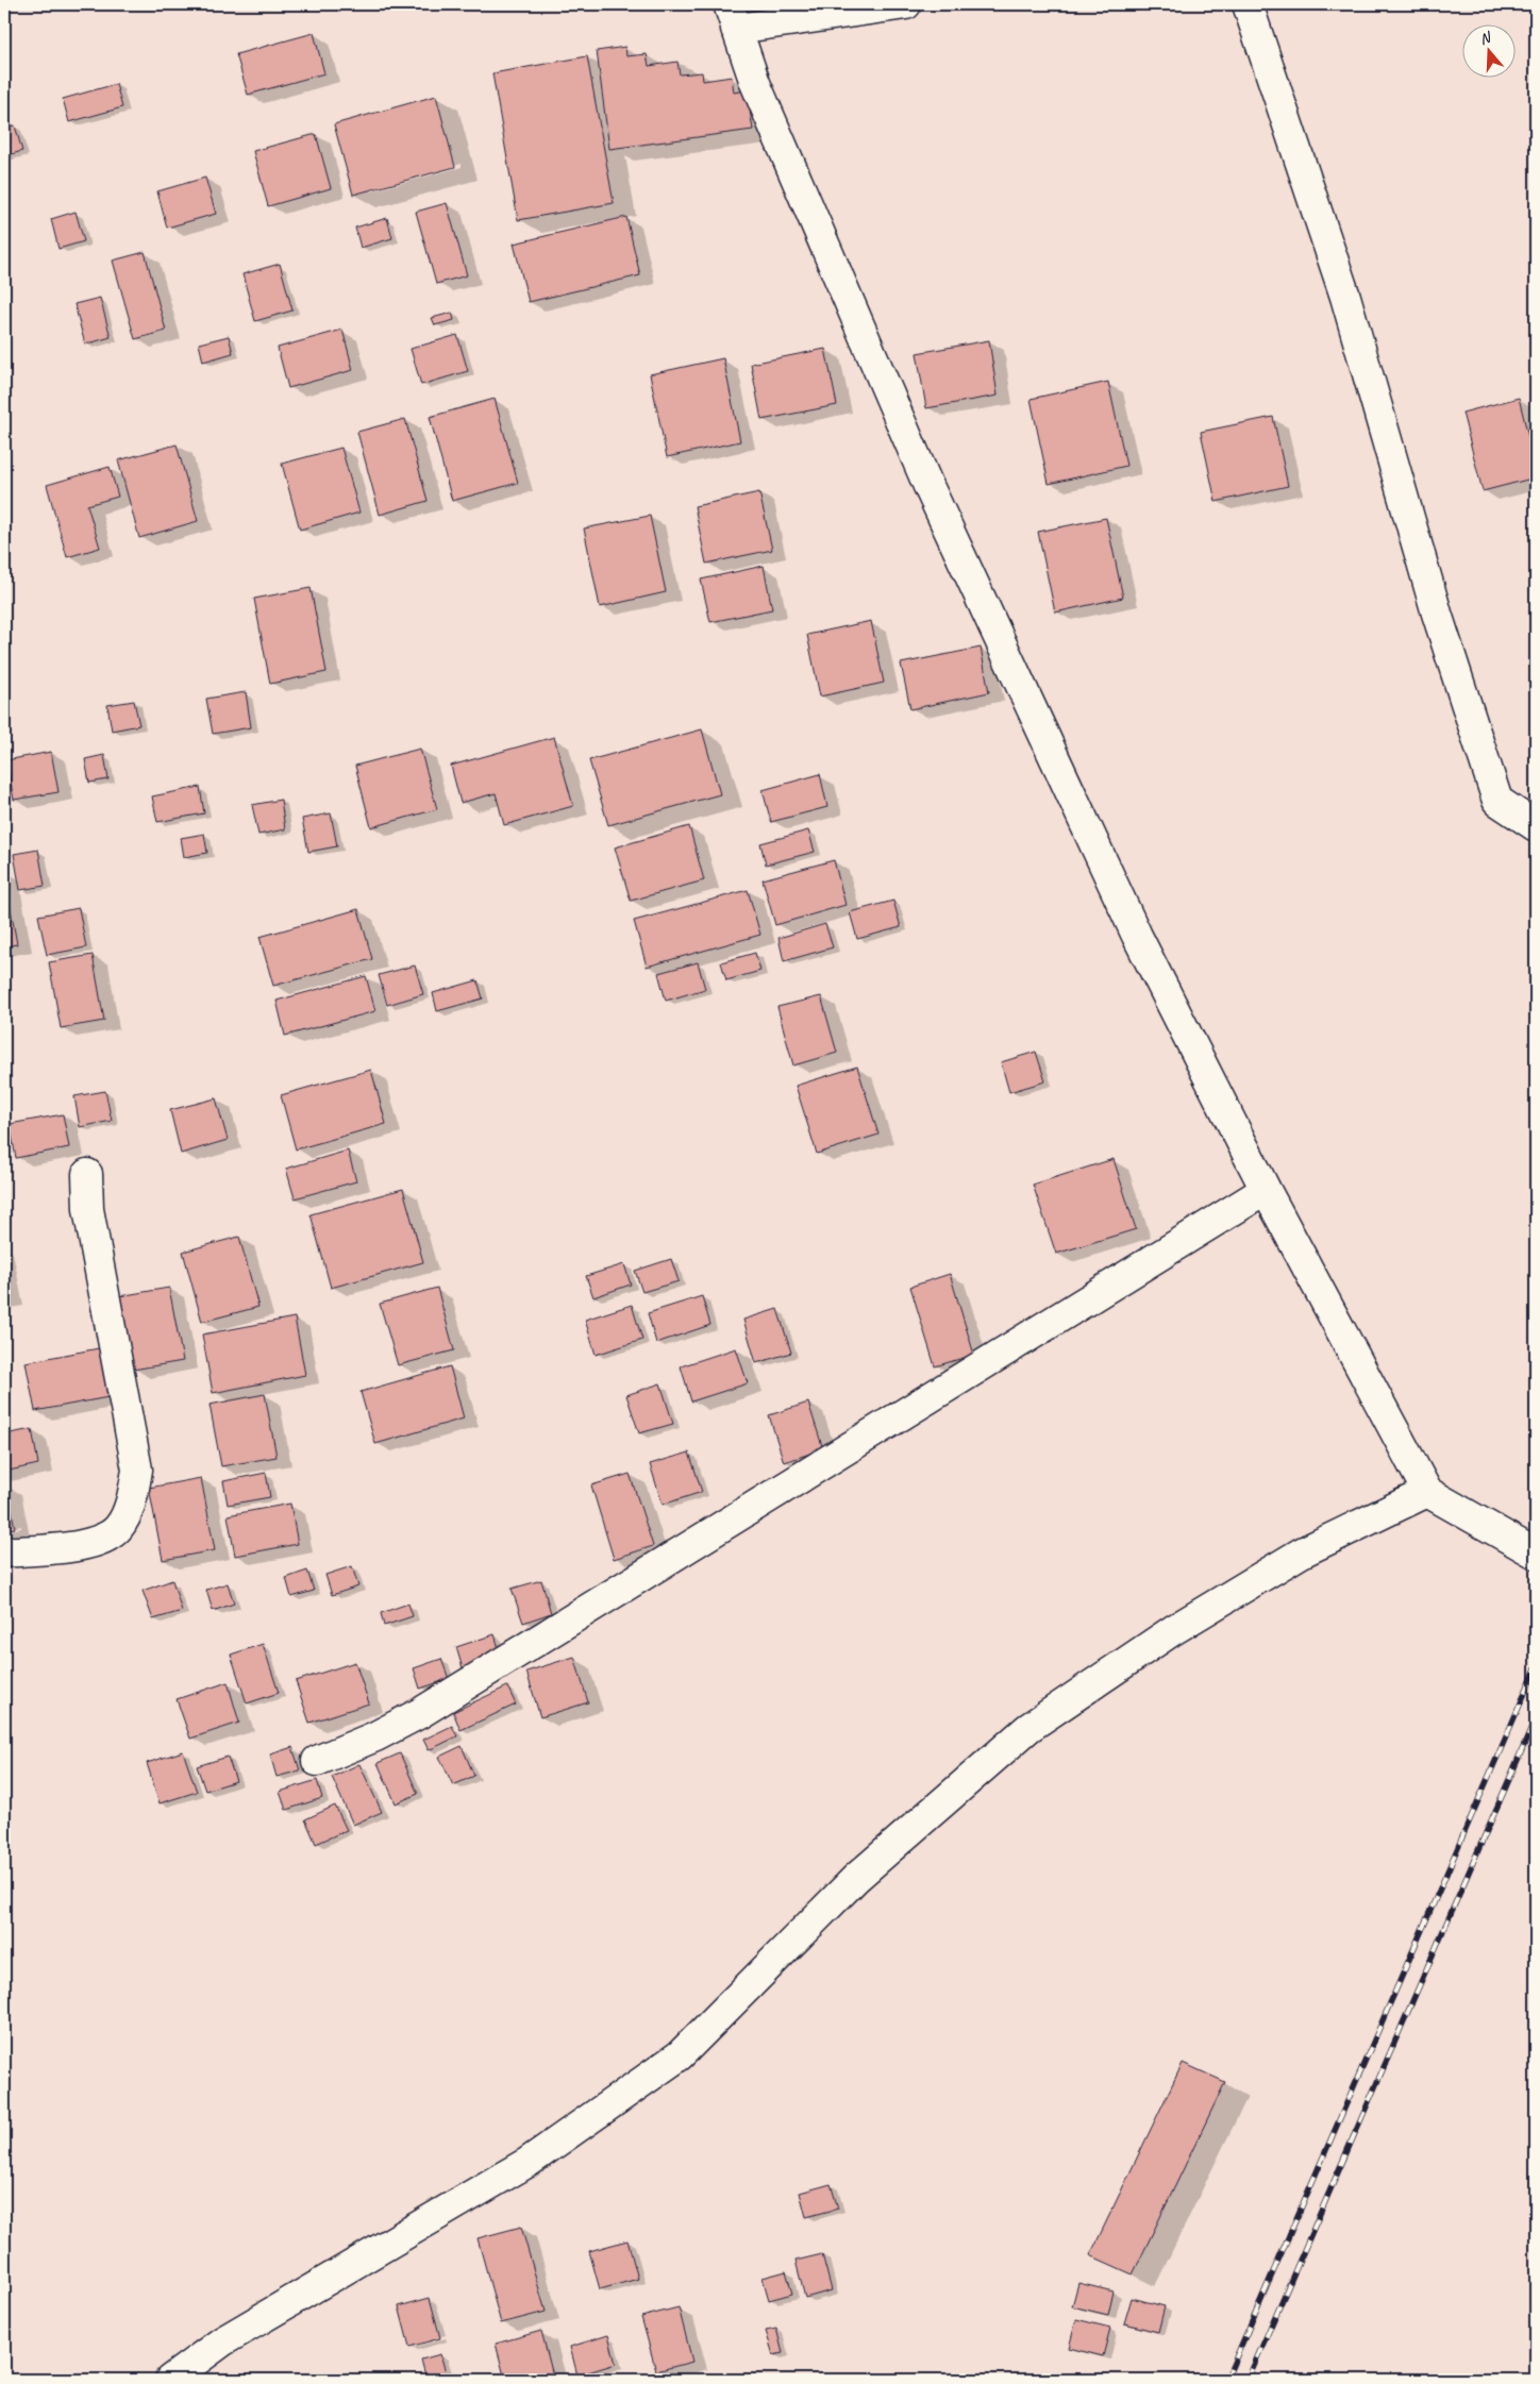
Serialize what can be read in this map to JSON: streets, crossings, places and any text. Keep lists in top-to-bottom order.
{
  "north": "top"
}
